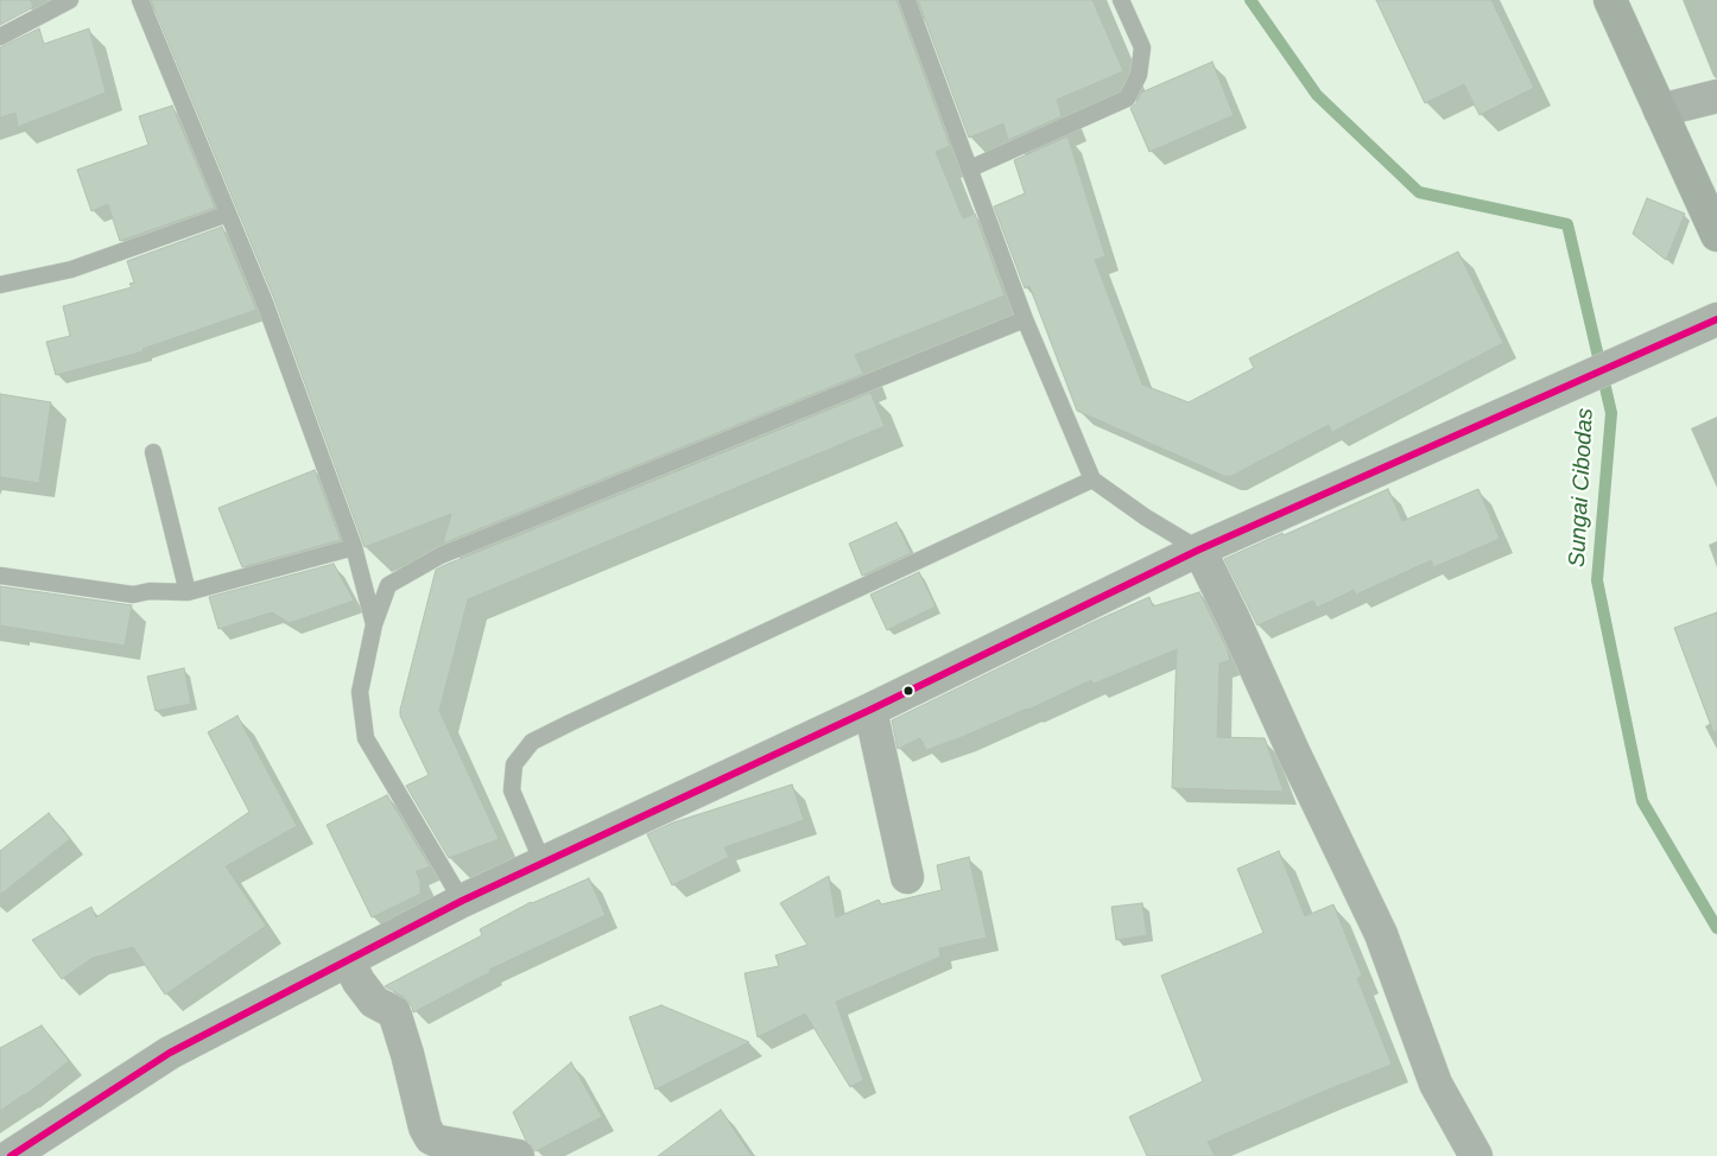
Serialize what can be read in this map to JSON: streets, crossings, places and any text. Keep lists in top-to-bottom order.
{
  "water": ["Sungai Cibodas"]
}
